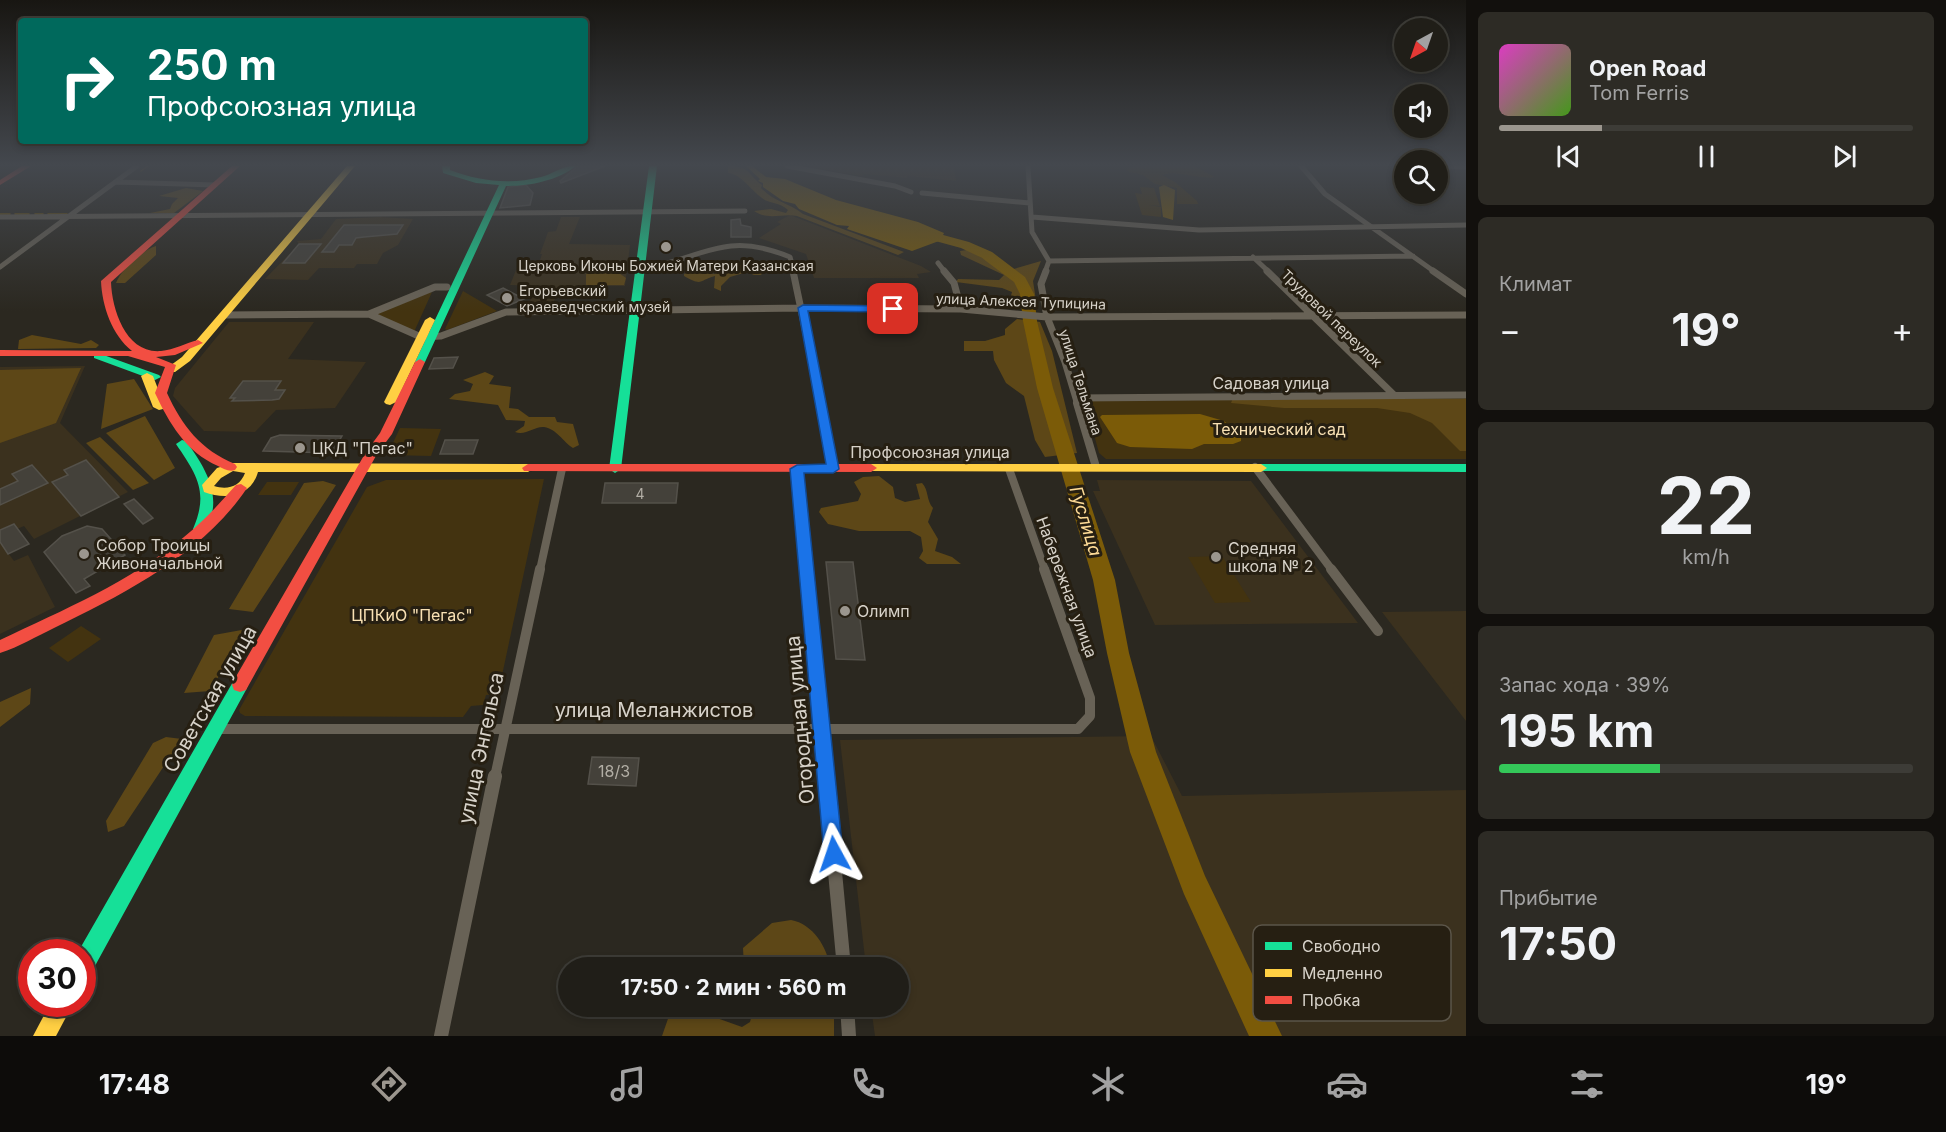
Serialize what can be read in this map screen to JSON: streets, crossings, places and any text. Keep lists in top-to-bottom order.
{
  "streets": {
    "street": [
      "улица Алексея Тупицина",
      "Трудовой переулок",
      "улица Тельмана",
      "Садовая улица",
      "Профсоюзная улица",
      "Набережная улица",
      "Советская улица",
      "улица Меланжистов",
      "Огородная улица",
      "улица Энгельса"
    ]
  },
  "crossings": [
    ["улица Алексея Тупицина", "Трудовой переулок"],
    ["улица Алексея Тупицина", "улица Тельмана"],
    ["улица Алексея Тупицина", "Советская улица"],
    ["Трудовой переулок", "Садовая улица"],
    ["улица Тельмана", "Садовая улица"],
    ["улица Тельмана", "Профсоюзная улица"],
    ["Профсоюзная улица", "Набережная улица"],
    ["Профсоюзная улица", "Советская улица"],
    ["Профсоюзная улица", "Огородная улица"],
    ["Профсоюзная улица", "улица Энгельса"],
    ["Набережная улица", "улица Меланжистов"],
    ["Советская улица", "улица Меланжистов"],
    ["улица Меланжистов", "Огородная улица"],
    ["улица Меланжистов", "улица Энгельса"]
  ],
  "water": ["Гуслица"],
  "parks": ["Технический сад", "ЦПКиО \"Пегас\""],
  "places": [
    "Церковь Иконы Божией Матери Казанская",
    "Егорьевский краеведческий музей",
    "ЦКД \"Пегас\"",
    "Собор Троицы Живоначальной",
    "Средняя школа № 2",
    "Олимп"
  ],
  "house_numbers": ["4", "18/3"],
  "legend": ["Свободно", "Медленно", "Пробка"],
  "north": "bottom left",
  "page": {
    "turn": ["250 m", "Профсоюзная улица"],
    "song": ["Open Road", "Tom Ferris"],
    "tile": [
      "Климат",
      ["22", "km/h"],
      ["Запас хода · 39%", "195 km"],
      ["Прибытие", "17:50"]
    ],
    "heat": ["−", "19°", "+"],
    "limit": "30",
    "trip": "17:50 · 2 мин · 560 m",
    "tabs": ["17:48", "19°"]
  }
}
